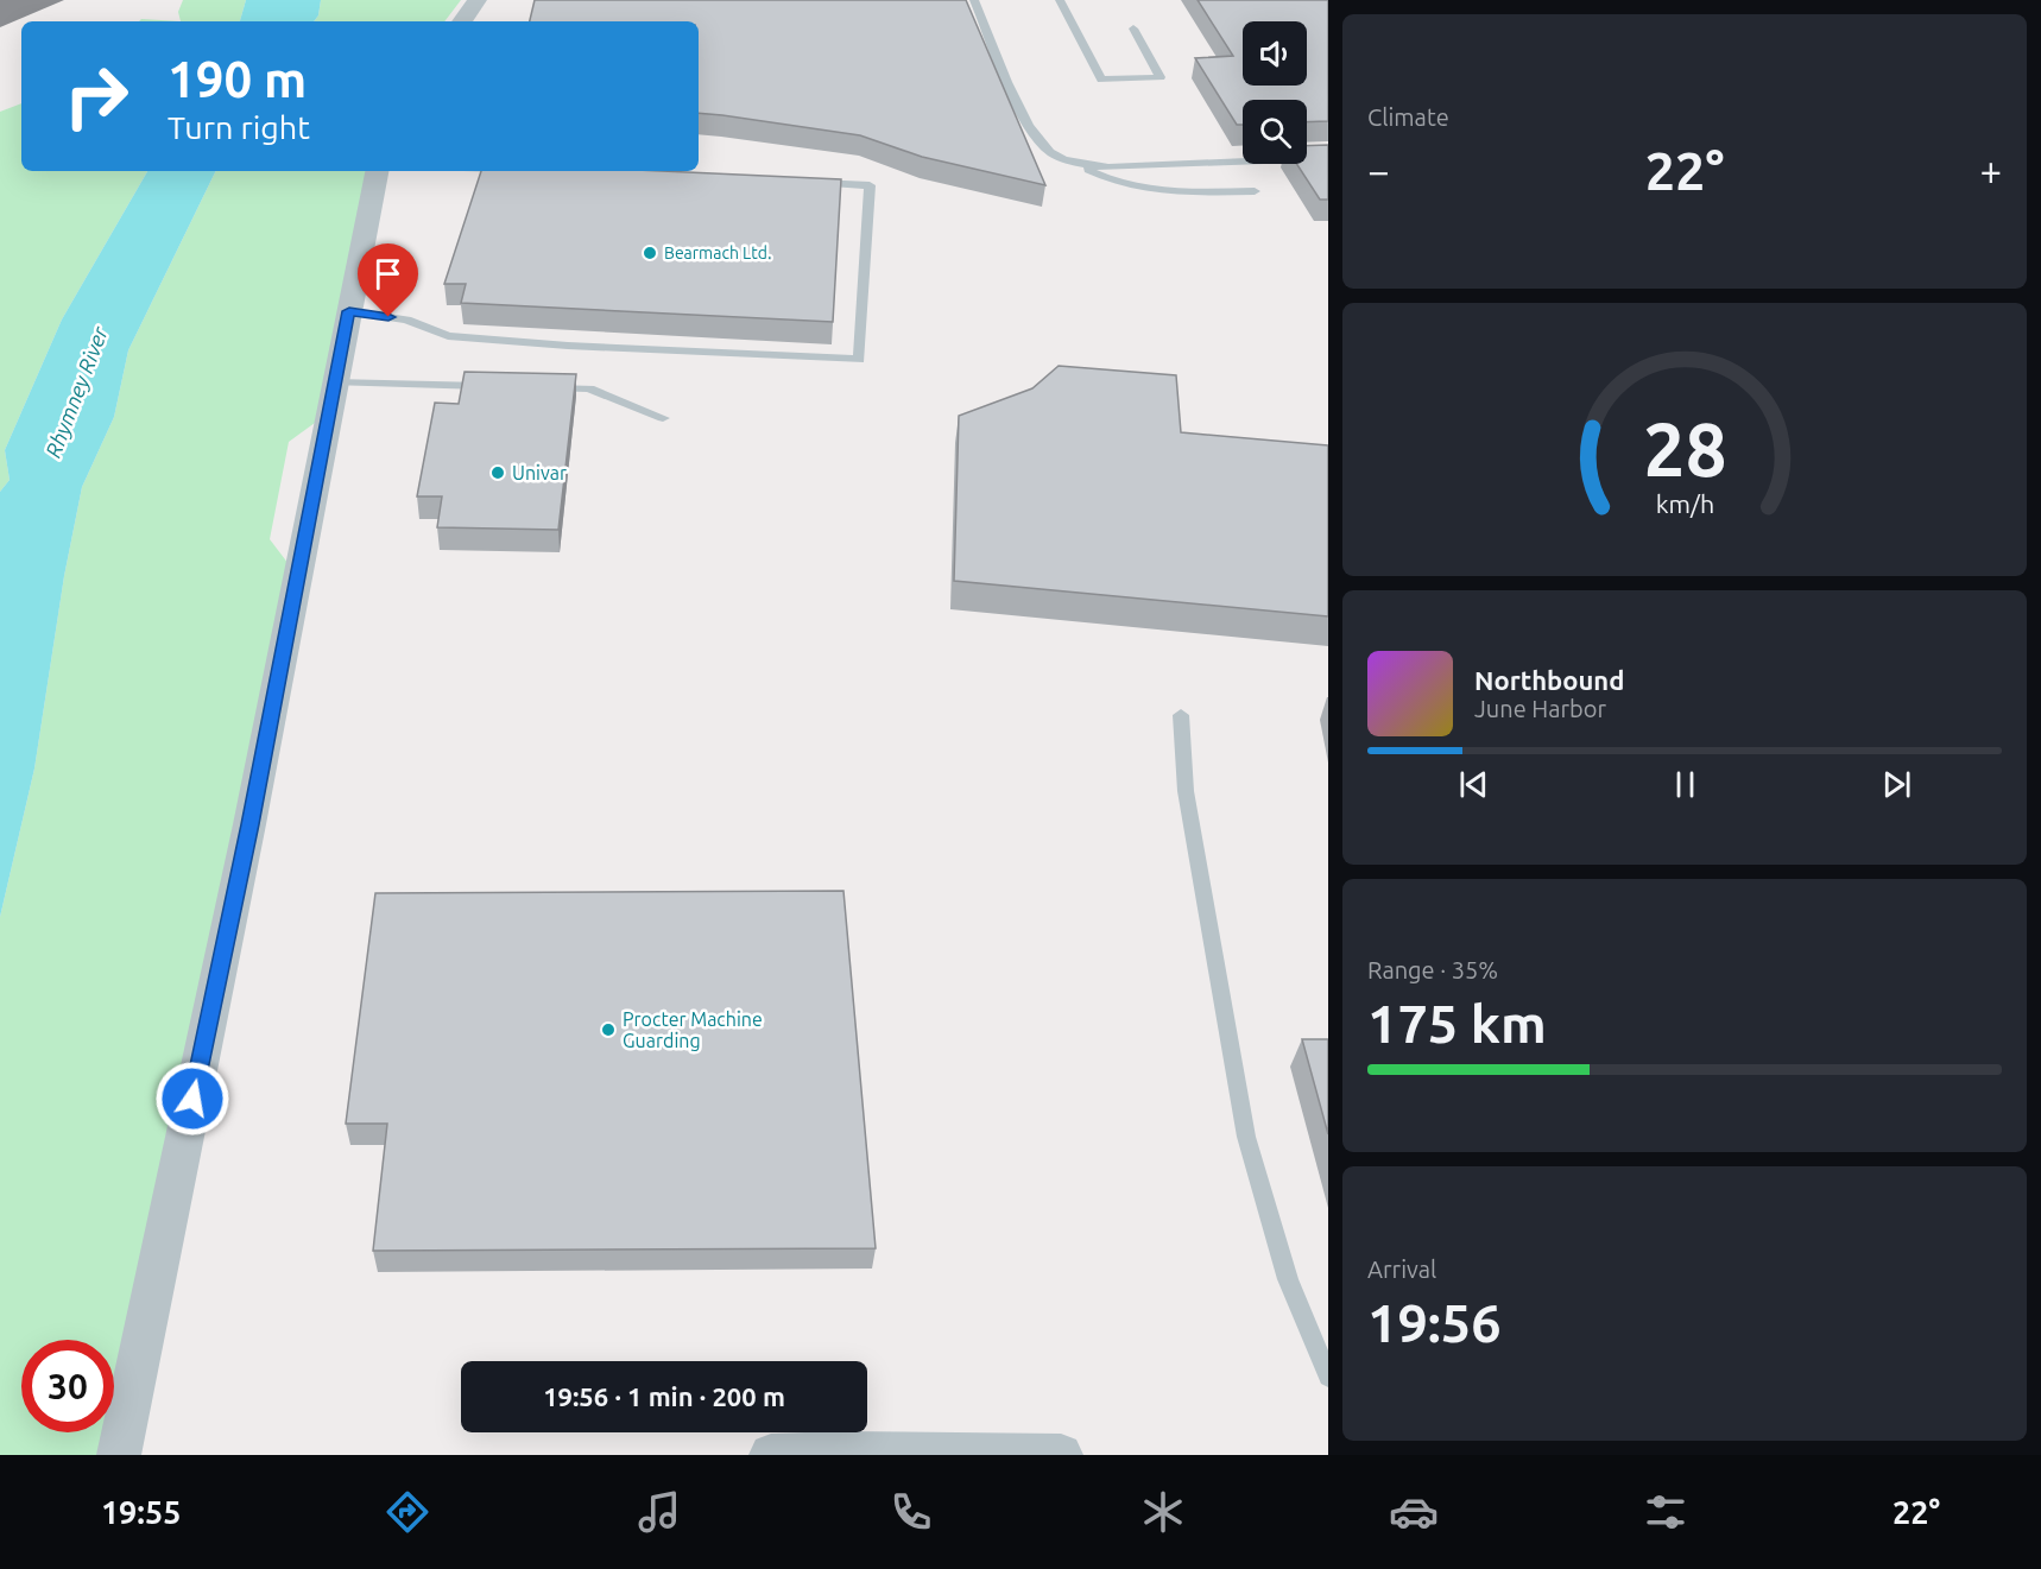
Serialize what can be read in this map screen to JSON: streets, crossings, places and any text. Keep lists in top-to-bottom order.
{
  "water": ["Rhymney River"],
  "places": ["Bearmach Ltd.", "Univar", "Procter Machine Guarding"],
  "page": {
    "tile": [
      "Climate",
      ["Range · 35%", "175 km"],
      ["Arrival", "19:56"]
    ],
    "turn": ["190 m", "Turn right"],
    "heat": ["−", "22°", "+"],
    "song": ["Northbound", "June Harbor"],
    "limit": "30",
    "trip": "19:56 · 1 min · 200 m",
    "tabs": ["19:55", "22°"],
    "gauge": ["28", "km/h"]
  }
}
